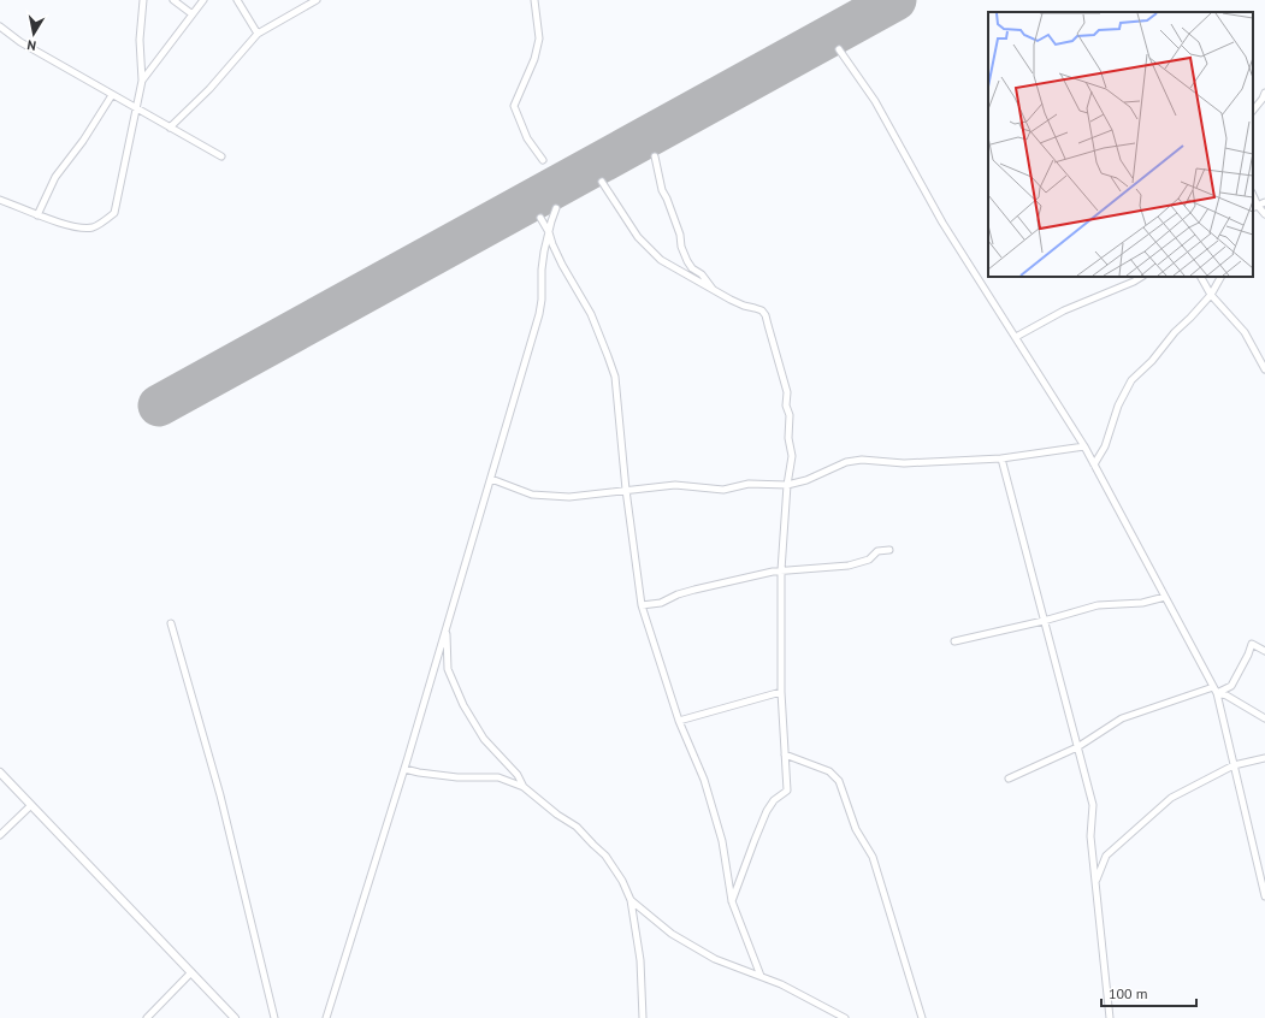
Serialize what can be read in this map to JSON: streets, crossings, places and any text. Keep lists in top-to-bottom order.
{
  "scale_bar": "100 m",
  "north": "bottom"
}
